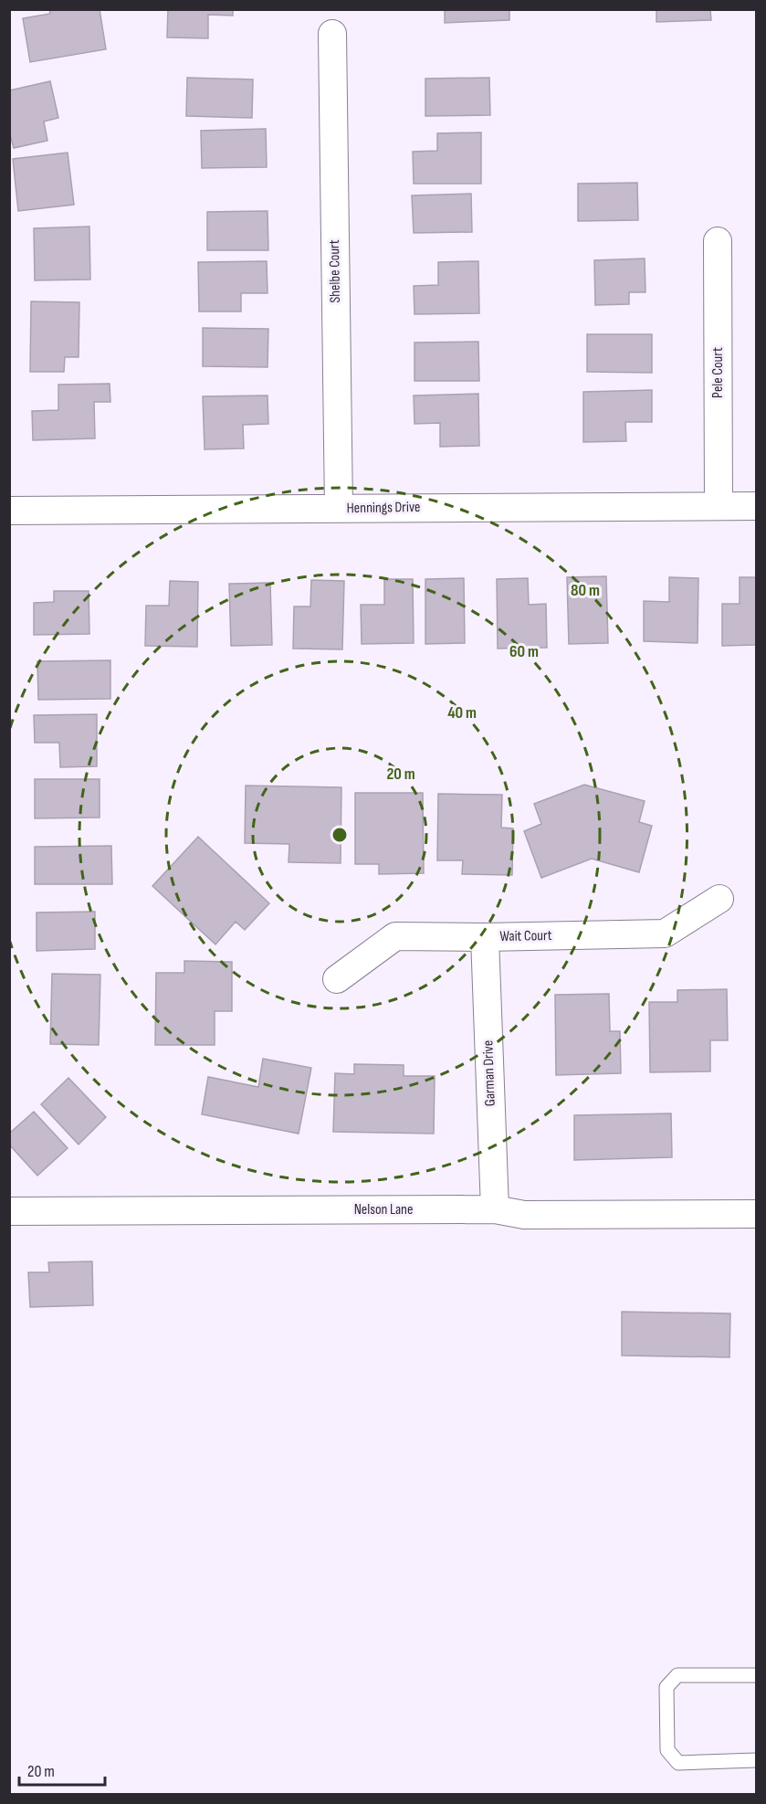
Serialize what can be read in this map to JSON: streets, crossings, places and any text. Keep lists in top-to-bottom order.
{
  "streets": {
    "street": [
      "Shelbe Court",
      "Pele Court",
      "Hennings Drive",
      "Wait Court",
      "Garman Drive",
      "Nelson Lane"
    ]
  },
  "crossings": [
    ["Shelbe Court", "Hennings Drive"],
    ["Pele Court", "Hennings Drive"],
    ["Wait Court", "Garman Drive"],
    ["Garman Drive", "Nelson Lane"]
  ],
  "scale_bar": "20 m",
  "rings": [
    "80 m",
    "60 m",
    "40 m",
    "20 m"
  ]
}
